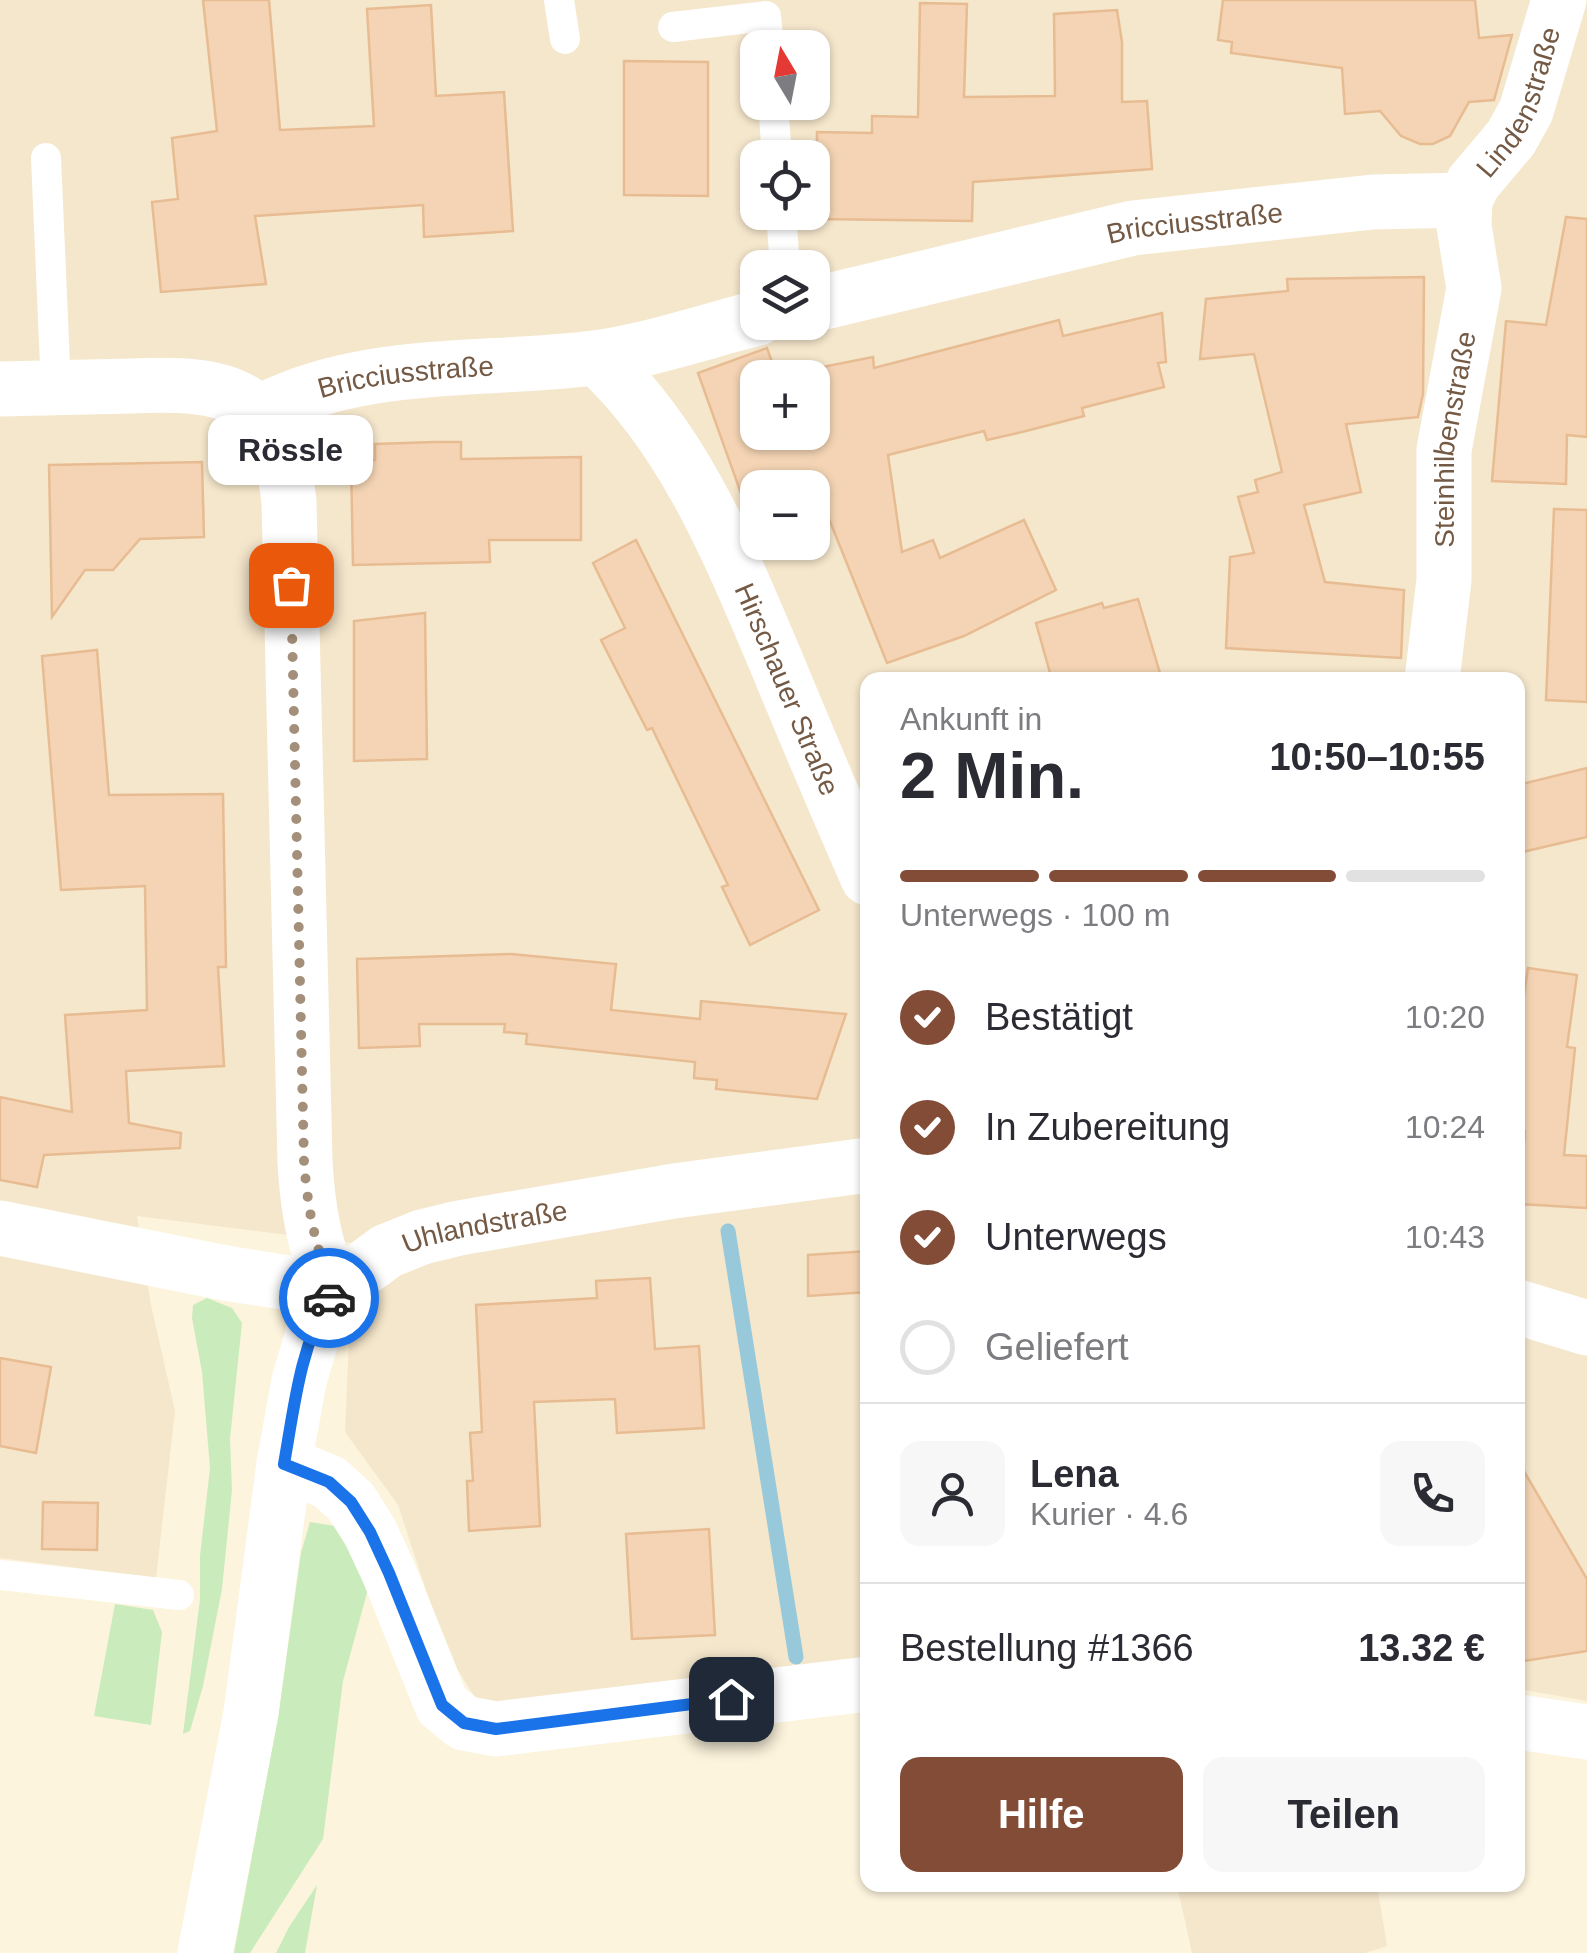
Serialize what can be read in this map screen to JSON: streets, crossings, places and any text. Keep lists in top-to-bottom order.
{
  "streets": {
    "street": [
      "Lindenstraße",
      "Bricciusstraße",
      "Steinhilbenstraße",
      "Hirschauer Straße",
      "Uhlandstraße"
    ]
  },
  "crossings": [
    ["Lindenstraße", "Bricciusstraße"],
    ["Lindenstraße", "Steinhilbenstraße"],
    ["Bricciusstraße", "Steinhilbenstraße"],
    ["Bricciusstraße", "Hirschauer Straße"]
  ],
  "places": ["Rössle"],
  "north": "top",
  "page": {
    "map_buttons": ["+", "−"],
    "bubble": "Rössle",
    "heading": ["2 Min.", "Ankunft in", "10:50–10:55"],
    "panel": [
      "Lena",
      "Kurier · 4.6",
      "Bestellung #1366",
      "13.32 €"
    ],
    "bar": "Unterwegs · 100 m",
    "list": [
      ["Bestätigt", "10:20"],
      ["In Zubereitung", "10:24"],
      ["Unterwegs", "10:43"],
      "Geliefert"
    ],
    "buttons": ["Hilfe", "Teilen"]
  }
}
